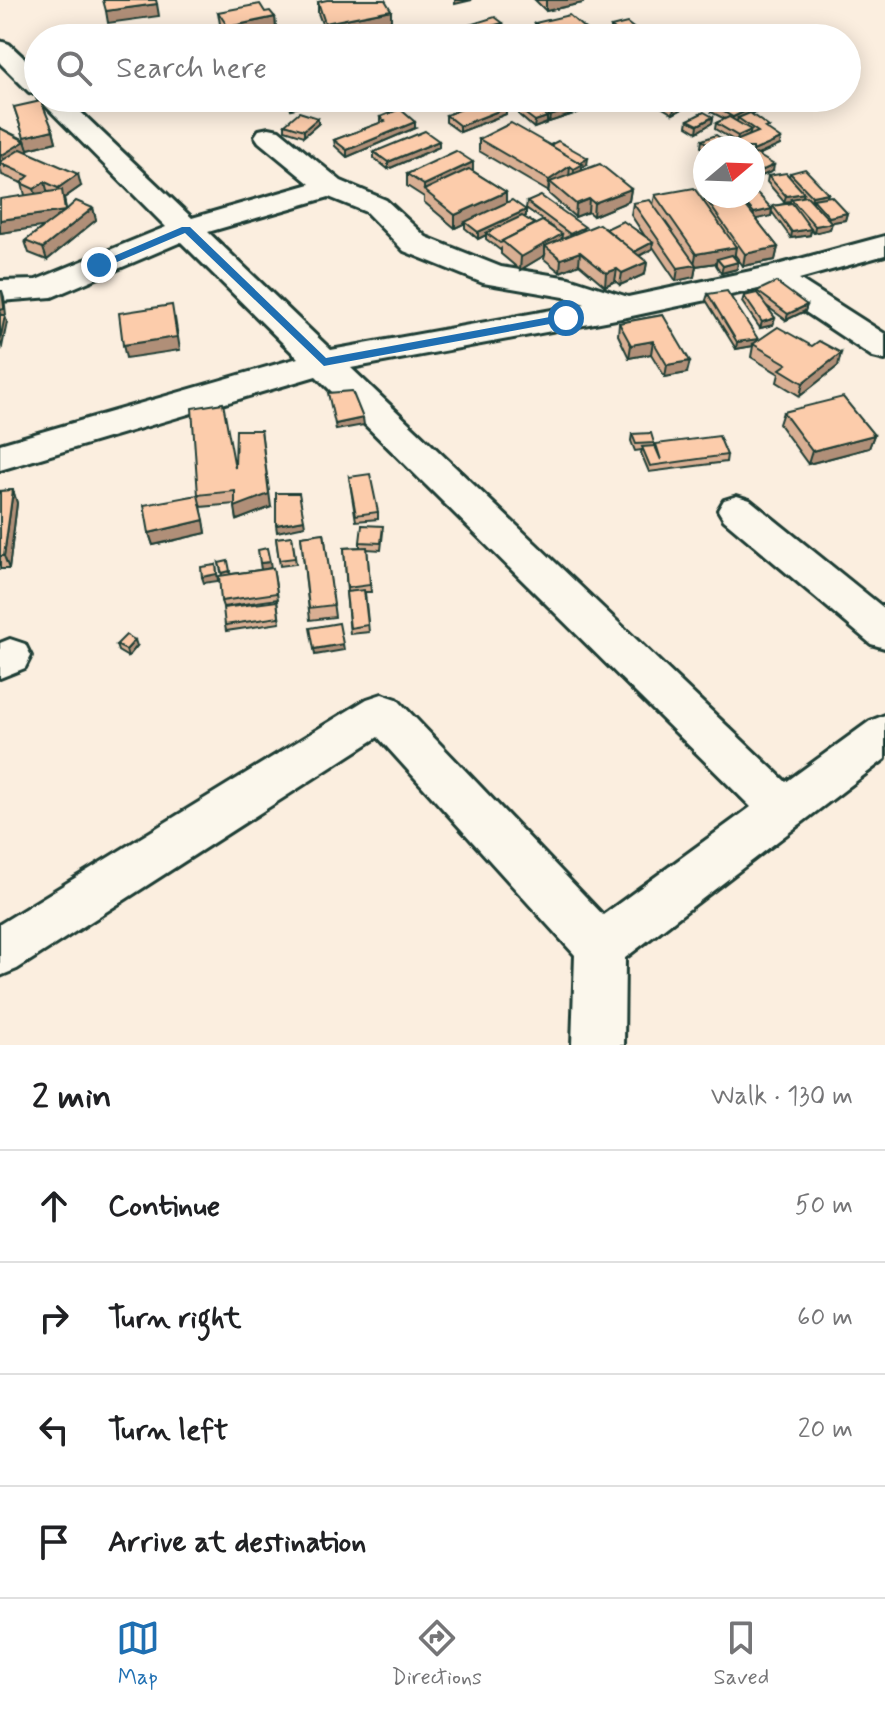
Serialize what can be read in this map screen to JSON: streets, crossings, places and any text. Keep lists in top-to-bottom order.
{
  "north": "right",
  "page": {
    "search": "Search here",
    "heading": ["2 min", "Walk · 130 m"],
    "list": [
      ["Continue", "50 m"],
      ["Turn right", "60 m"],
      ["Turn left", "20 m"],
      "Arrive at destination"
    ],
    "nav": ["Map", "Directions", "Saved"]
  }
}
